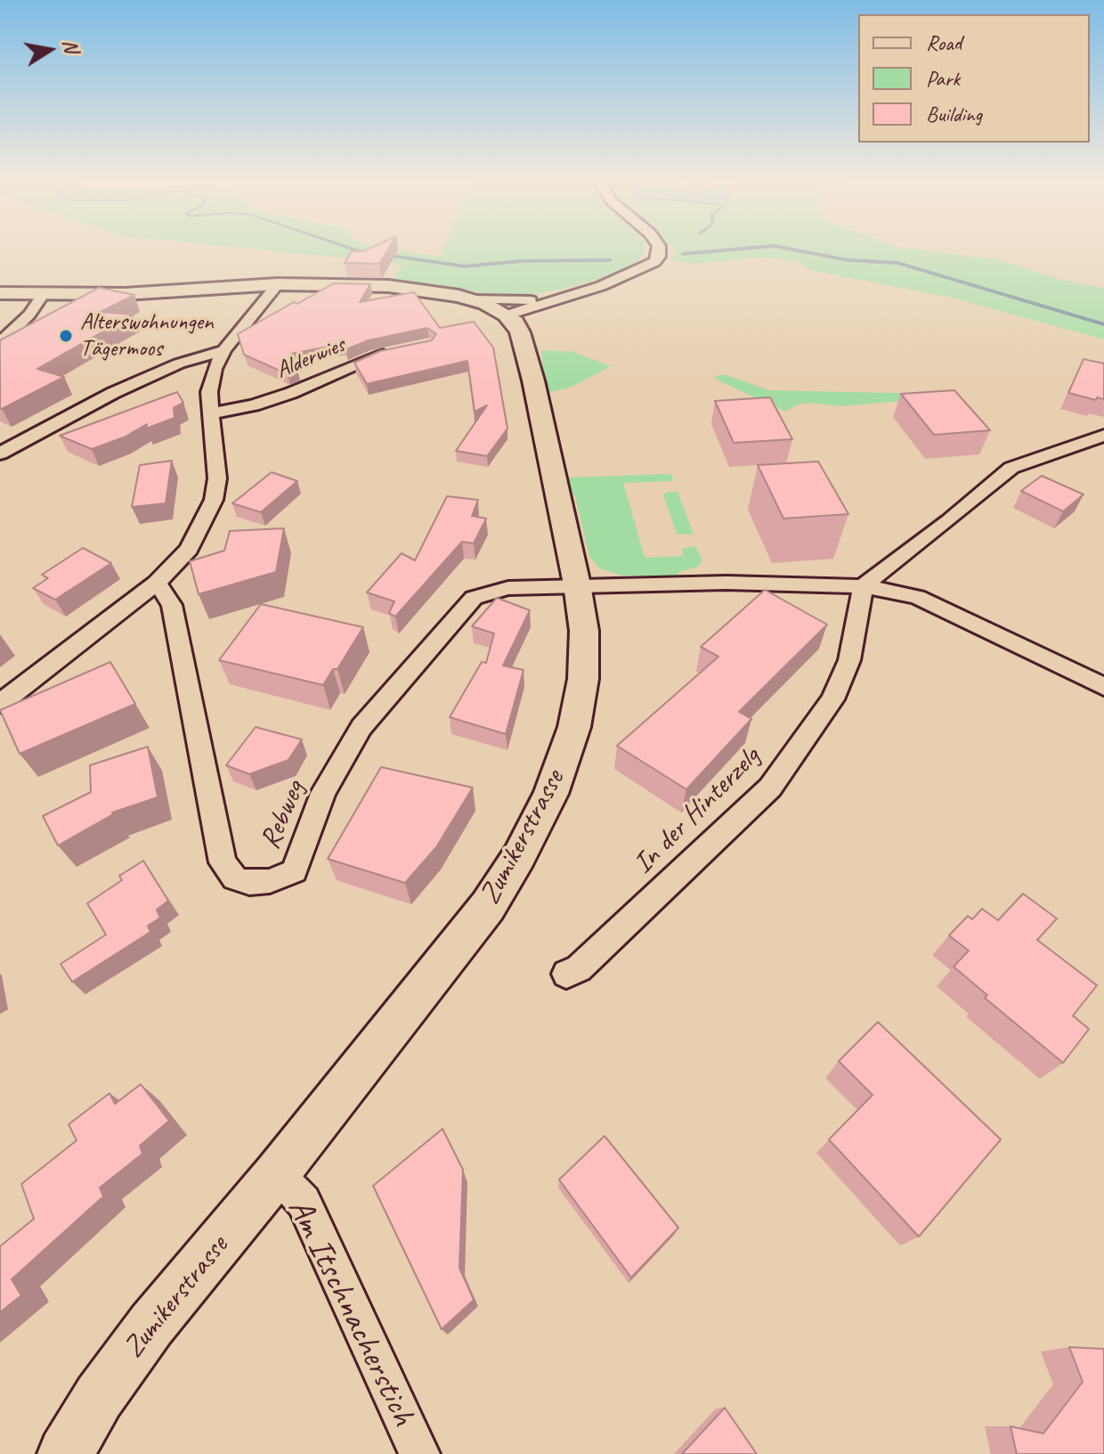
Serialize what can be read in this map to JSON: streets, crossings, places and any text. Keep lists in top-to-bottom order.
{
  "streets": {
    "main road": ["Zumikerstrasse"],
    "street": [
      "Alderwies",
      "In der Hinterzelg",
      "Rebweg",
      "Am Itschnacherstich"
    ]
  },
  "crossings": [
    ["In der Hinterzelg", "Rebweg"],
    ["Rebweg", "Zumikerstrasse"],
    ["Zumikerstrasse", "Am Itschnacherstich"]
  ],
  "places": ["Alterswohnungen Tägermoos"],
  "legend": ["Road", "Park", "Building"],
  "north": "right"
}
